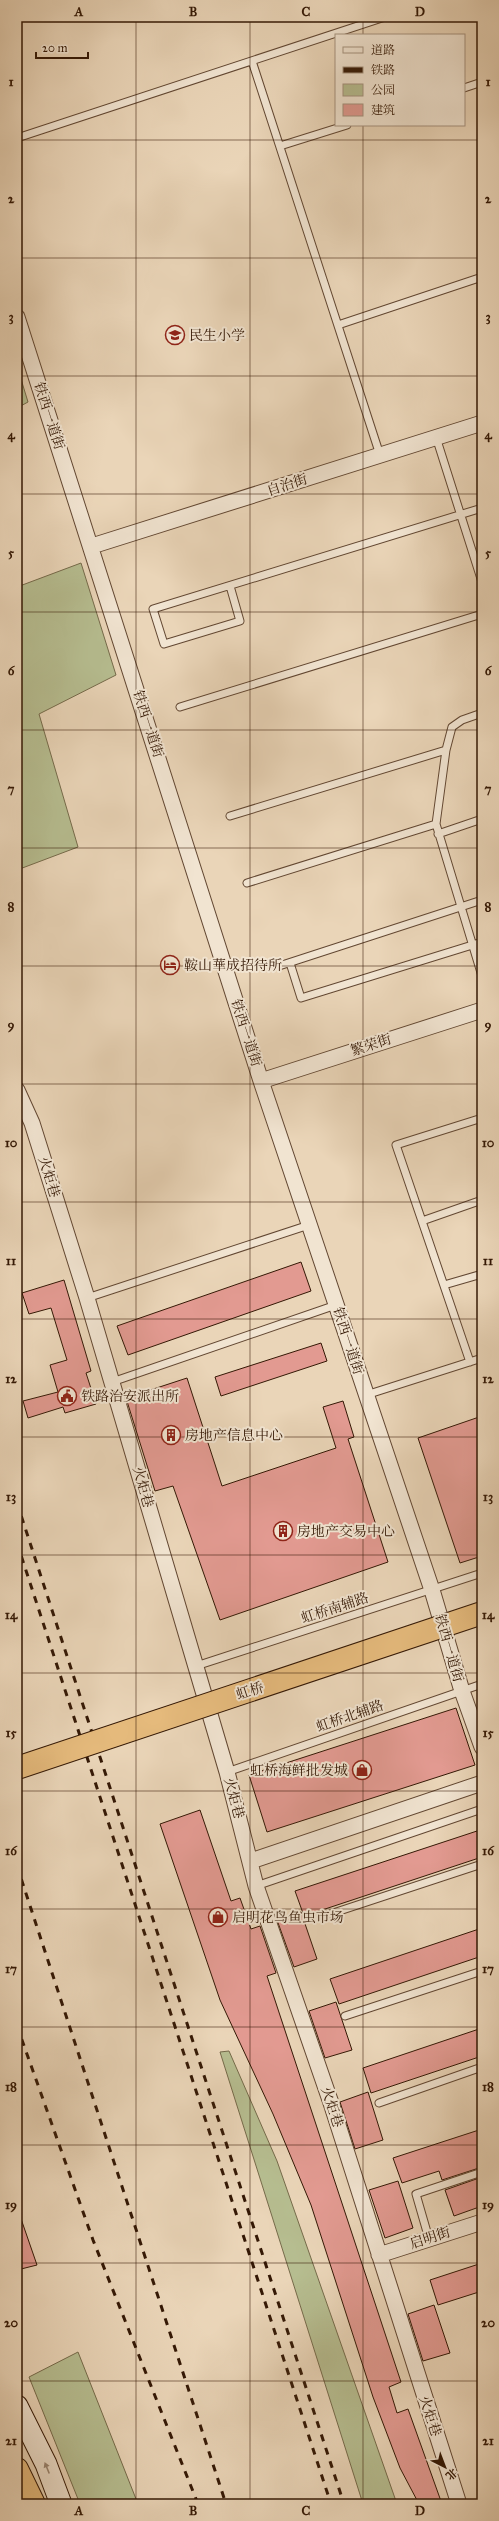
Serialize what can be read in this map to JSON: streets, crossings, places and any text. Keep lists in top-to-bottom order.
{
  "streets": {
    "main road": ["虹桥"],
    "street": [
      "铁西一道街",
      "自治街",
      "繁荣街",
      "火炬巷",
      "启明街"
    ],
    "lane": ["虹桥南辅路", "虹桥北辅路"]
  },
  "crossings": [
    ["铁西一道街", "自治街"],
    ["铁西一道街", "繁荣街"],
    ["铁西一道街", "虹桥南辅路"],
    ["铁西一道街", "虹桥北辅路"],
    ["火炬巷", "虹桥南辅路"],
    ["火炬巷", "虹桥北辅路"],
    ["火炬巷", "启明街"]
  ],
  "places": {
    "school or university": ["民生小学"],
    "hotel": ["鞍山華成招待所"],
    "public building": ["铁路治安派出所"],
    "building": ["房地产信息中心", "房地产交易中心"],
    "shop": ["虹桥海鲜批发城", "启明花鸟鱼虫市场"]
  },
  "legend": [
    "道路",
    "铁路",
    "公园",
    "建筑"
  ],
  "scale_bar": "20 m",
  "north": "bottom right",
  "grid": {
    "columns": [
      "A",
      "B",
      "C",
      "D"
    ],
    "rows": [
      "1",
      "2",
      "3",
      "4",
      "5",
      "6",
      "7",
      "8",
      "9",
      "10",
      "11",
      "12",
      "13",
      "14",
      "15",
      "16",
      "17",
      "18",
      "19",
      "20",
      "21"
    ]
  }
}
